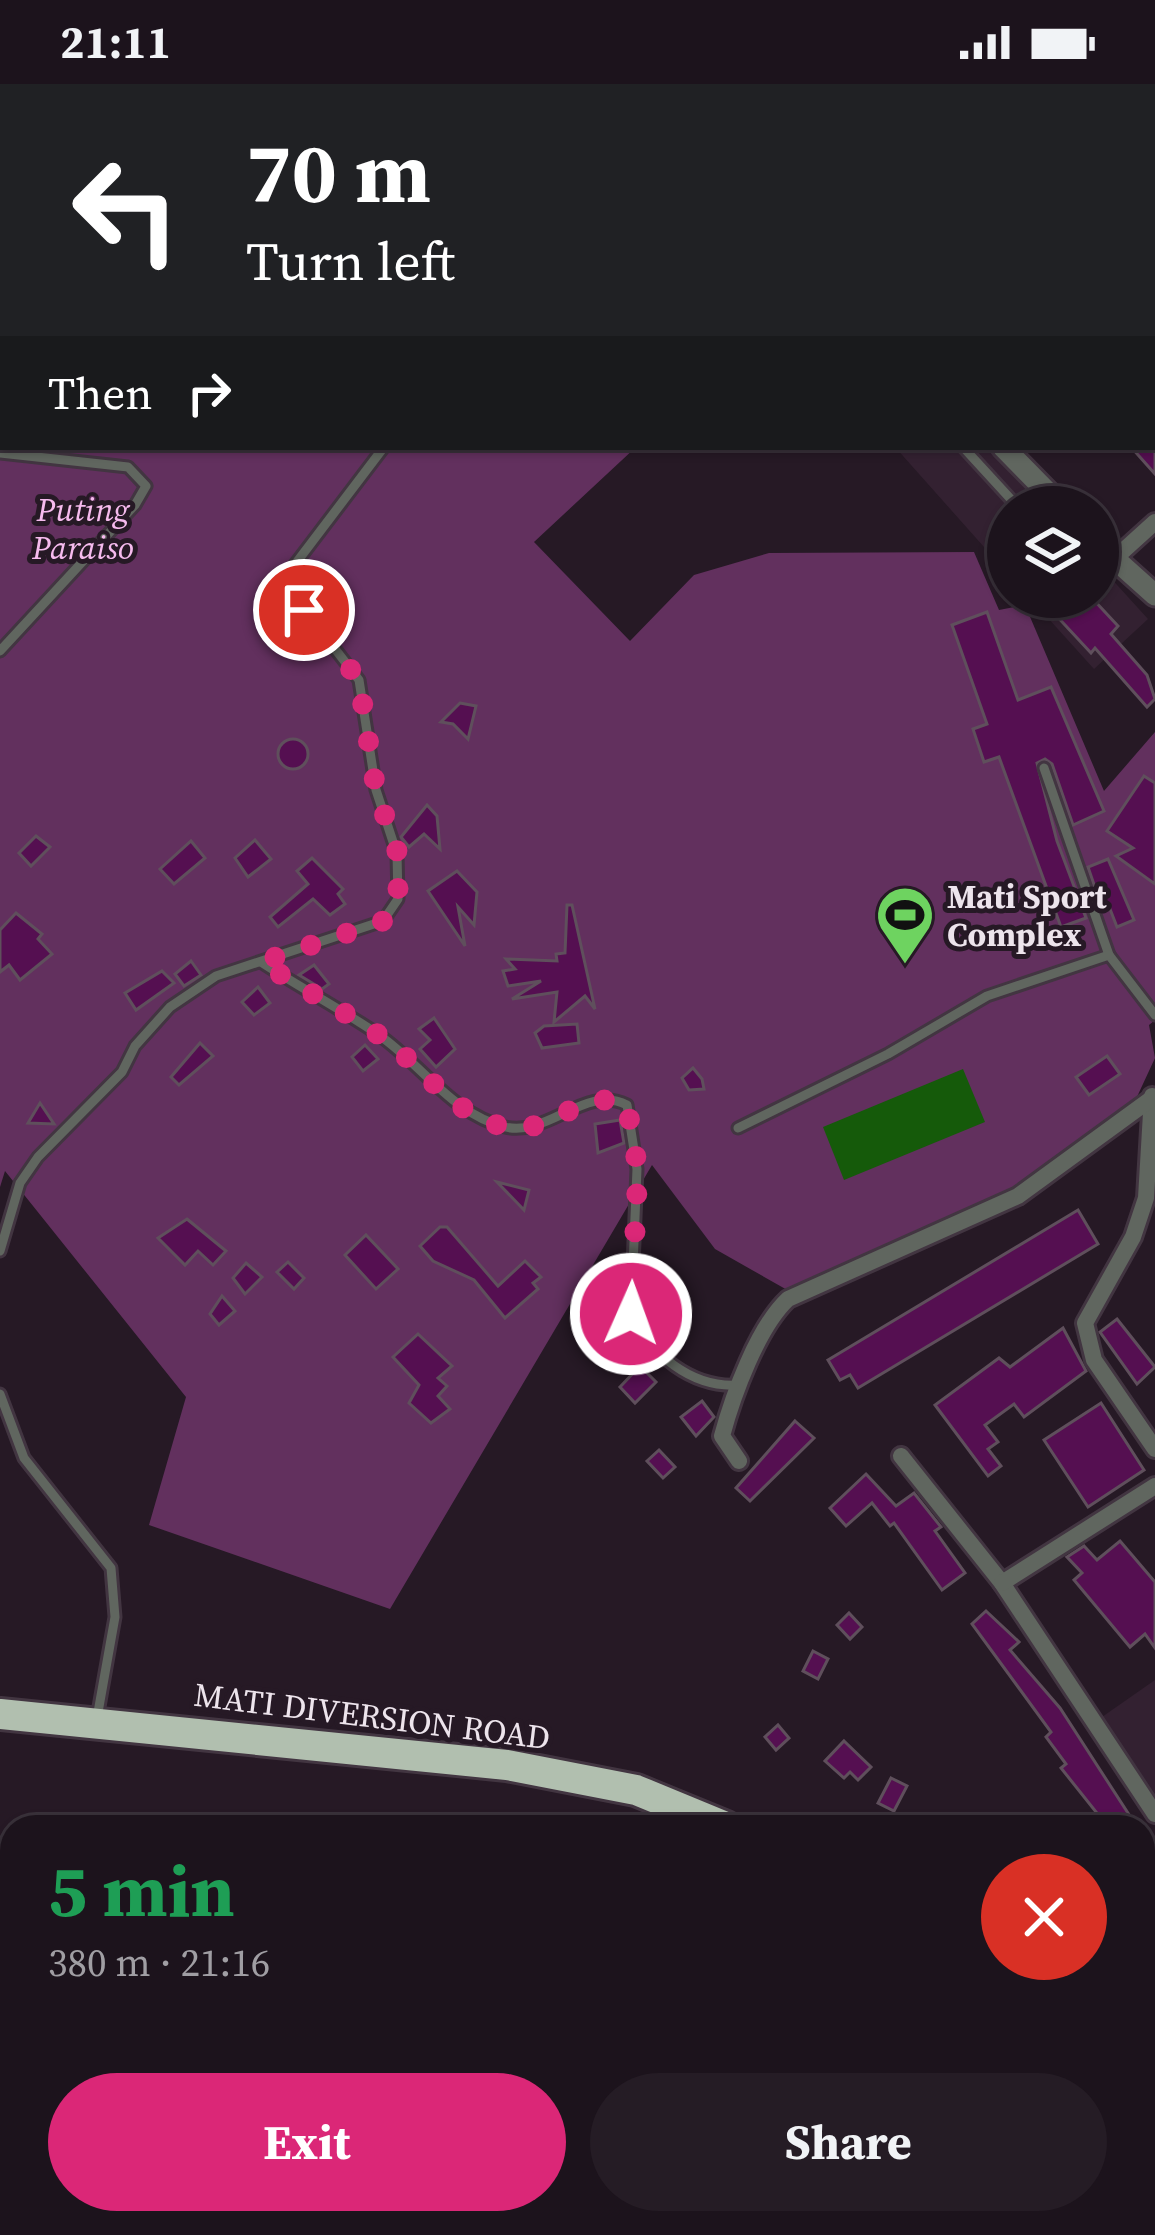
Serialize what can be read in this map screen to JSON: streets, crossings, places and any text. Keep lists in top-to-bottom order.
{
  "streets": {
    "highway": ["MATI DIVERSION ROAD"]
  },
  "parks": ["Puting Paraiso"],
  "places": {
    "sports": ["Mati Sport Complex"]
  },
  "page": {
    "status": "21:11",
    "turn": ["70 m", "Turn left"],
    "then": "Then",
    "heading": ["5 min", "380 m · 21:16"],
    "buttons": ["Exit", "Share"]
  }
}
